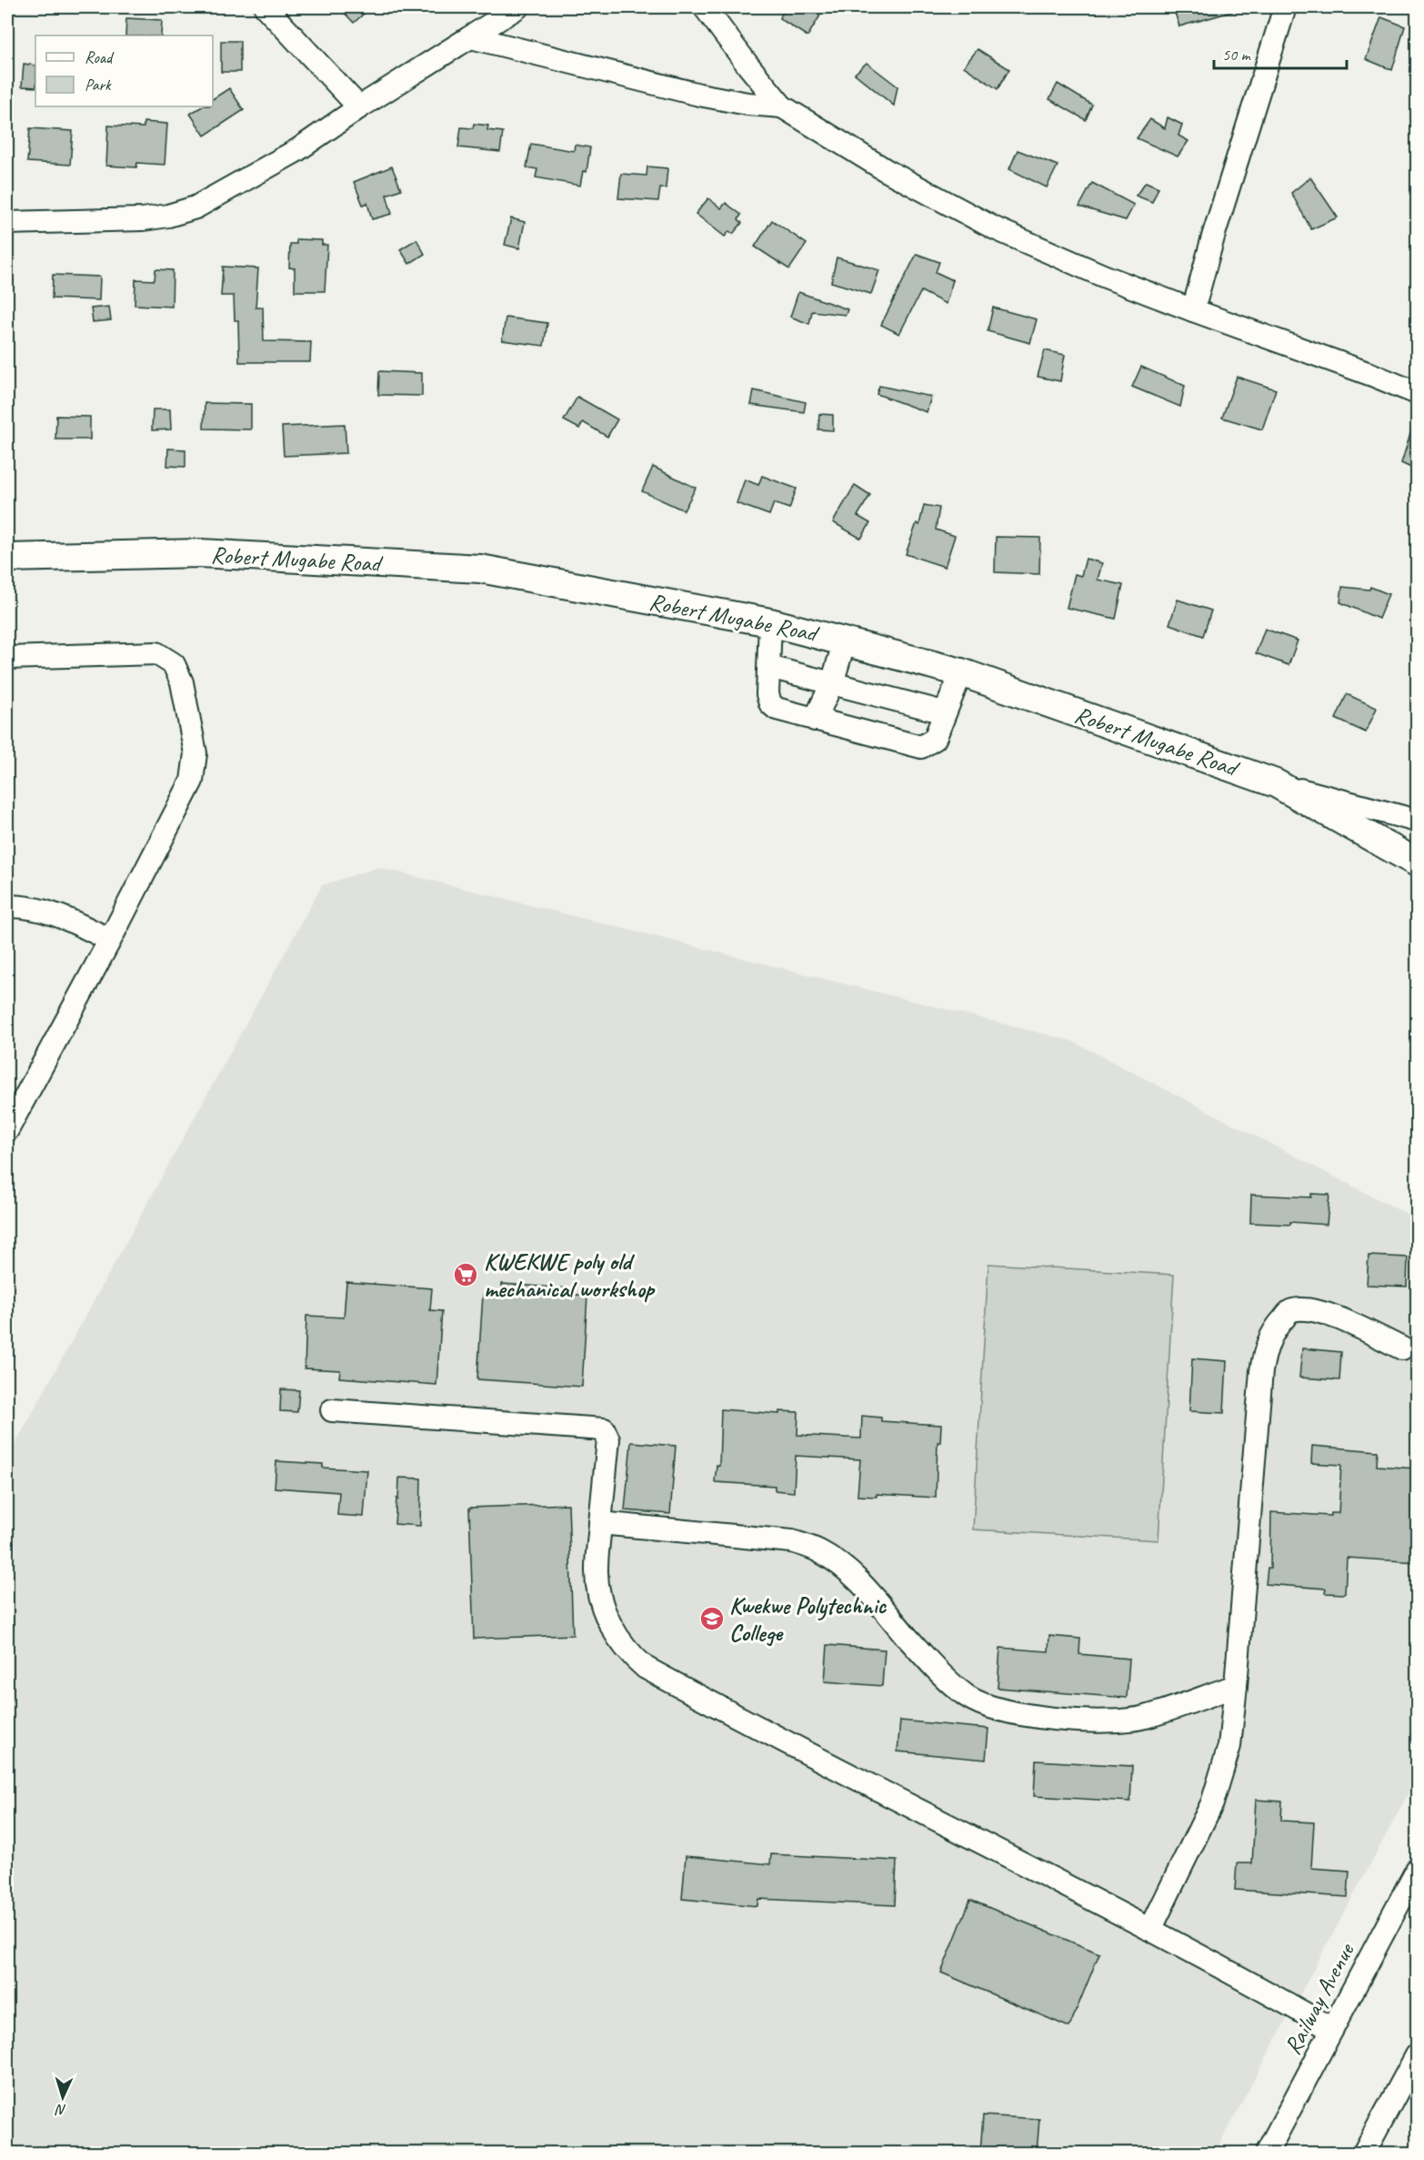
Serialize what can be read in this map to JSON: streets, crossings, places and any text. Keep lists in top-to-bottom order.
{
  "streets": {
    "main road": ["Robert Mugabe Road"],
    "street": ["Railway Avenue"]
  },
  "places": {
    "supermarket": ["KWEKWE poly old mechanical workshop"],
    "school or university": ["Kwekwe Polytechnic College"]
  },
  "legend": ["Road", "Park"],
  "scale_bar": "50 m",
  "north": "bottom"
}
